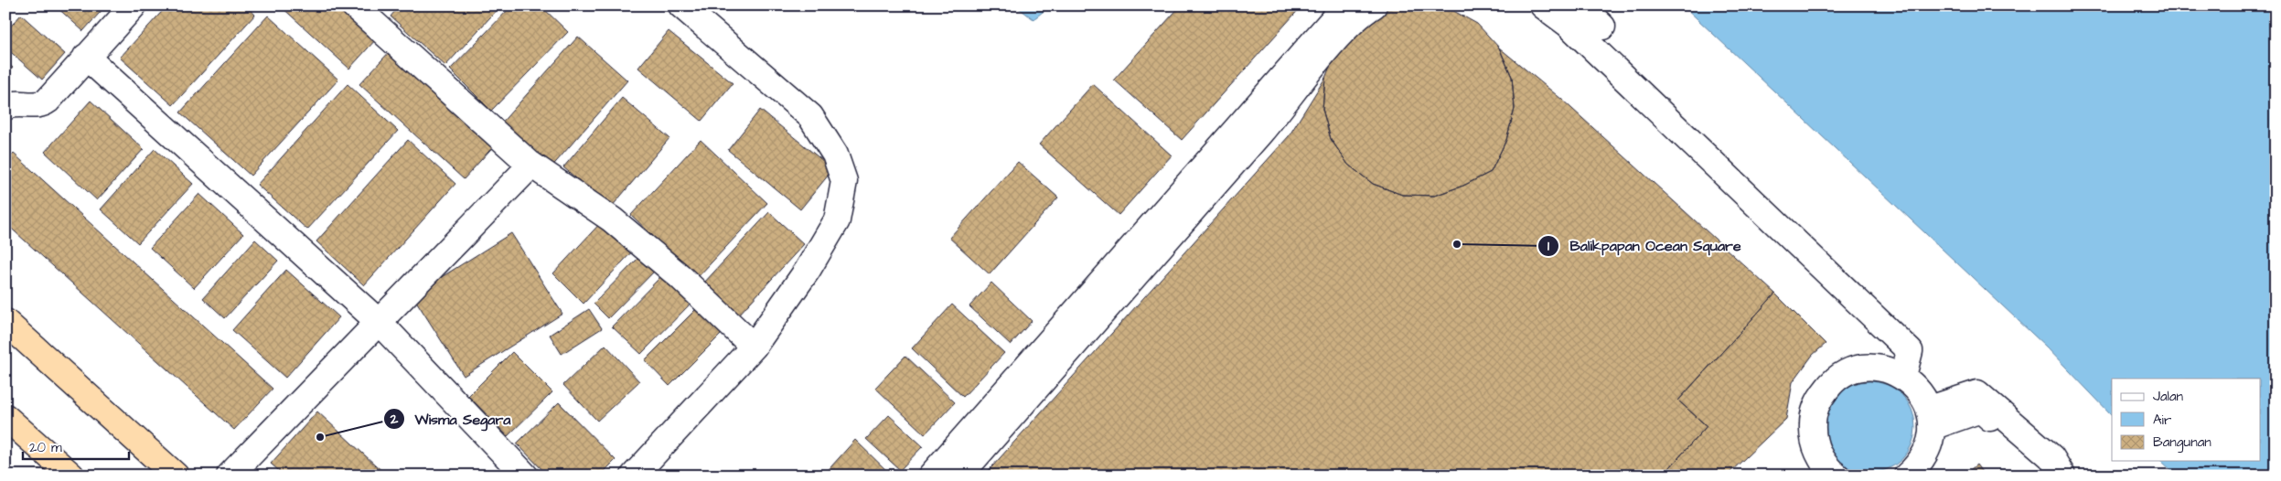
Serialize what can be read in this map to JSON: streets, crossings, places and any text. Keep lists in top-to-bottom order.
{
  "places": ["Balikpapan Ocean Square", "Wisma Segara"],
  "legend": ["Jalan", "Air", "Bangunan"],
  "scale_bar": "20 m"
}
